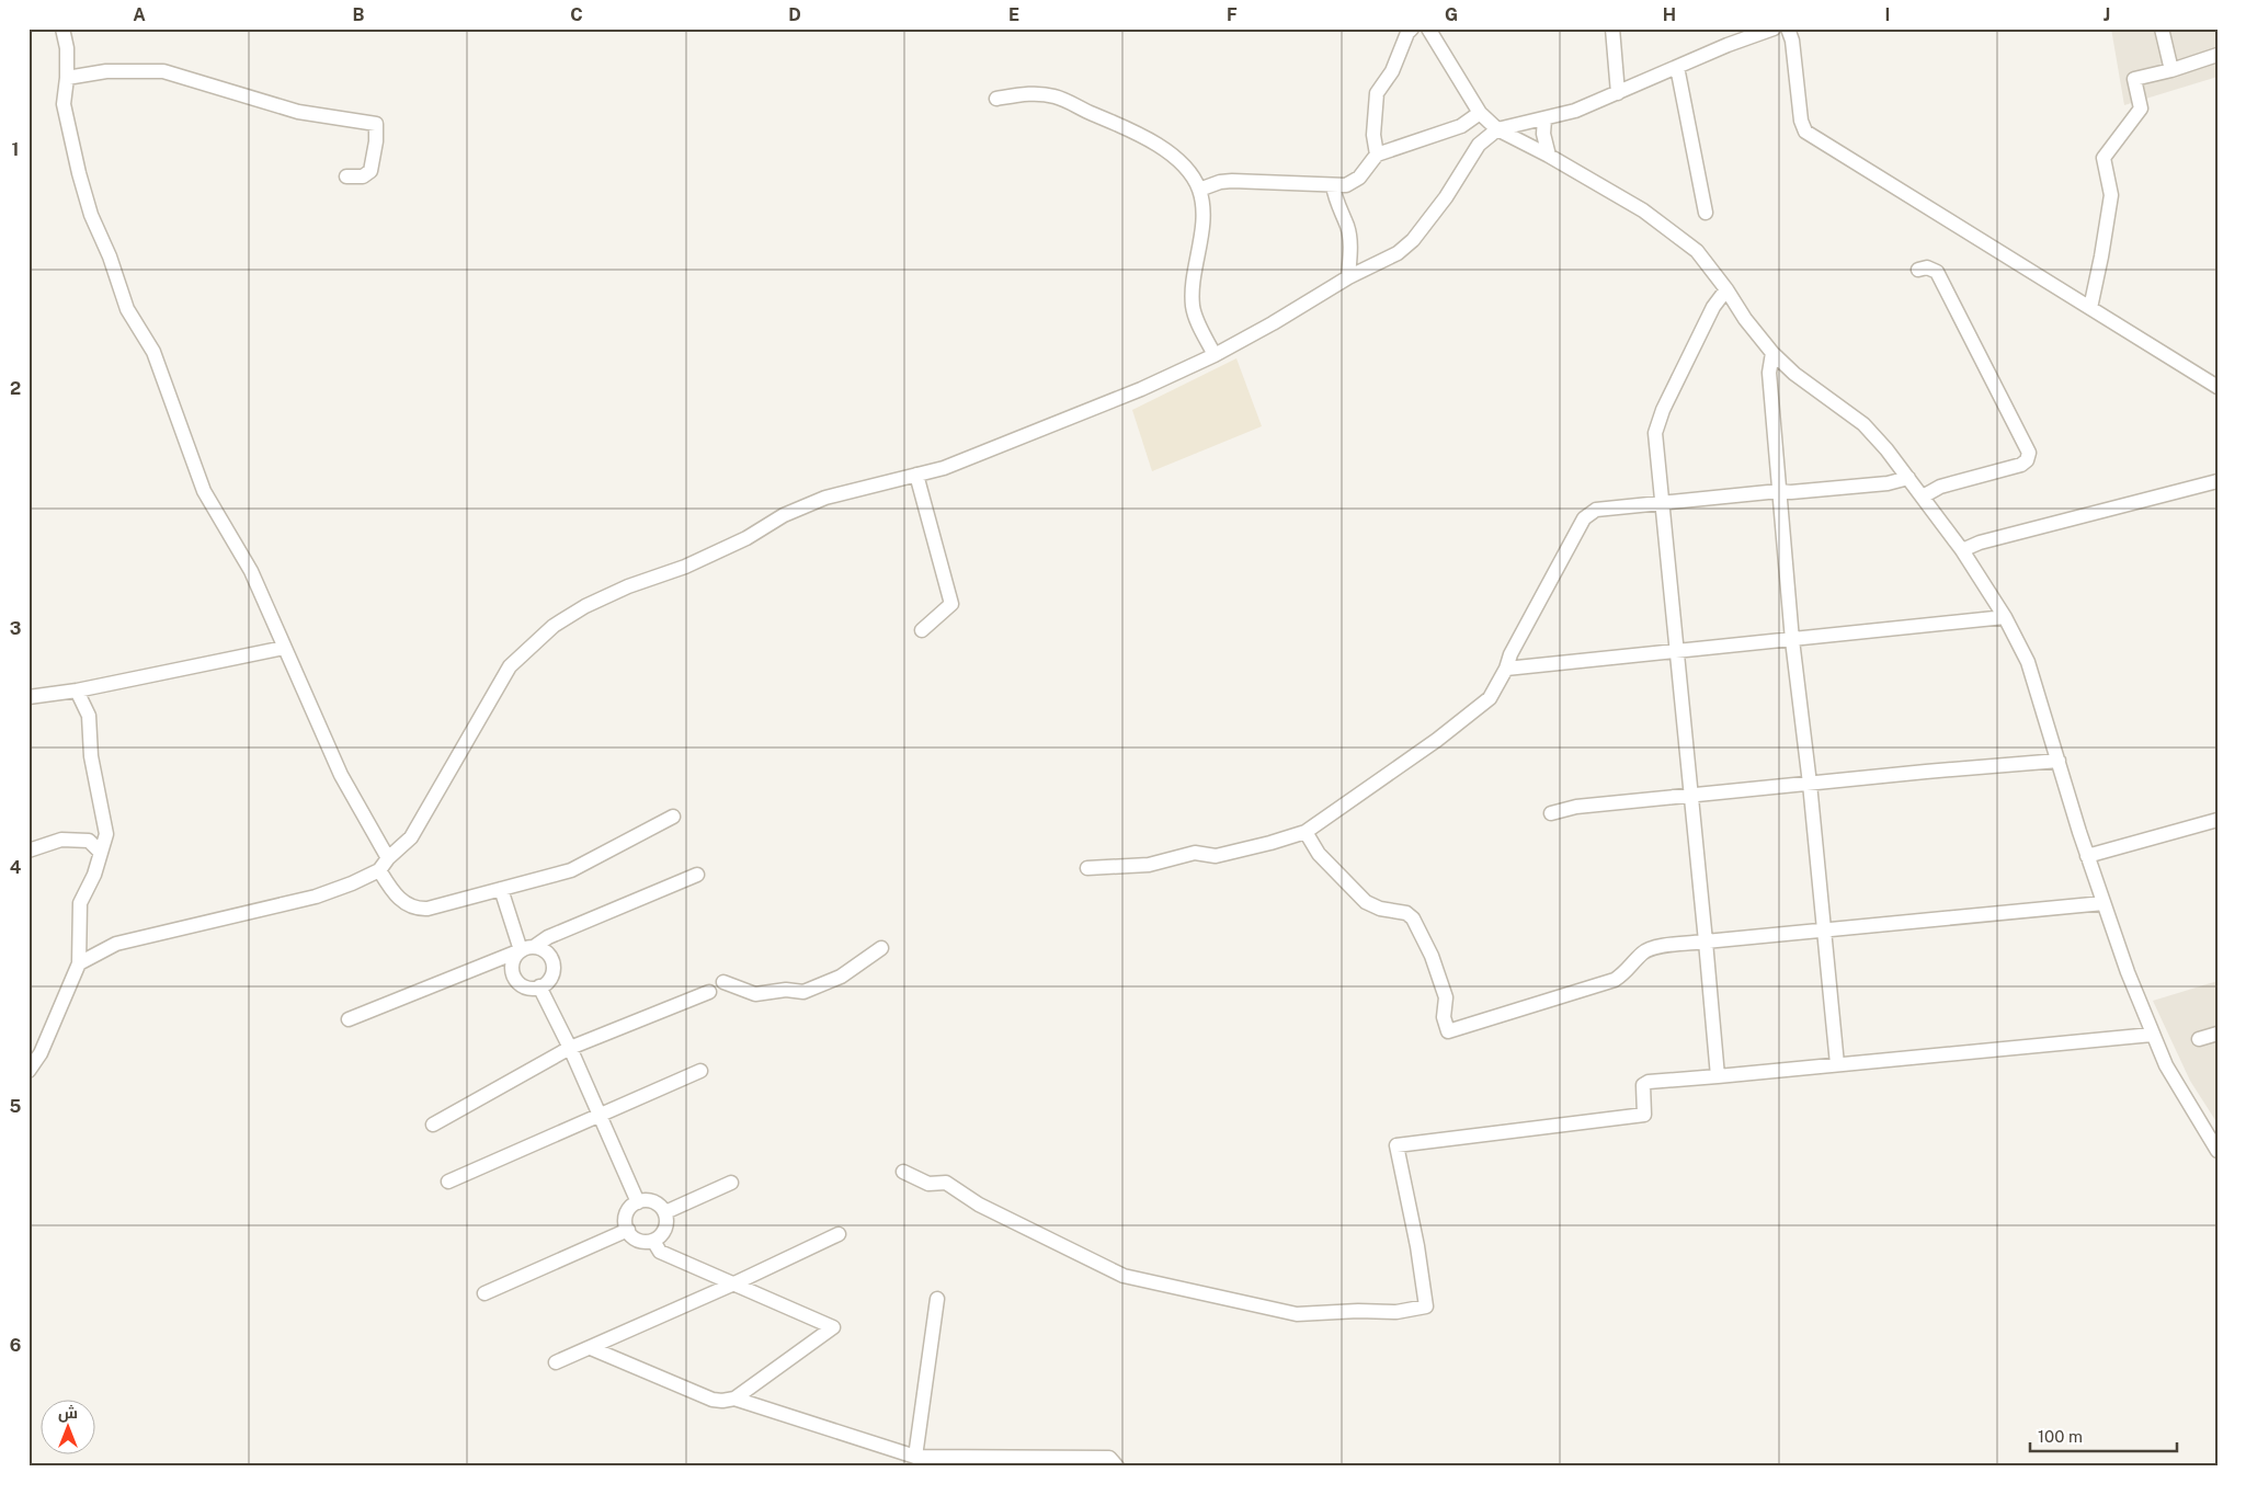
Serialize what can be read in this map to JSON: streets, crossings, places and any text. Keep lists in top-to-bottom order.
{
  "scale_bar": "100 m",
  "north": "top",
  "grid": {
    "columns": [
      "A",
      "B",
      "C",
      "D",
      "E",
      "F",
      "G",
      "H",
      "I",
      "J"
    ],
    "rows": [
      "1",
      "2",
      "3",
      "4",
      "5",
      "6"
    ]
  }
}
